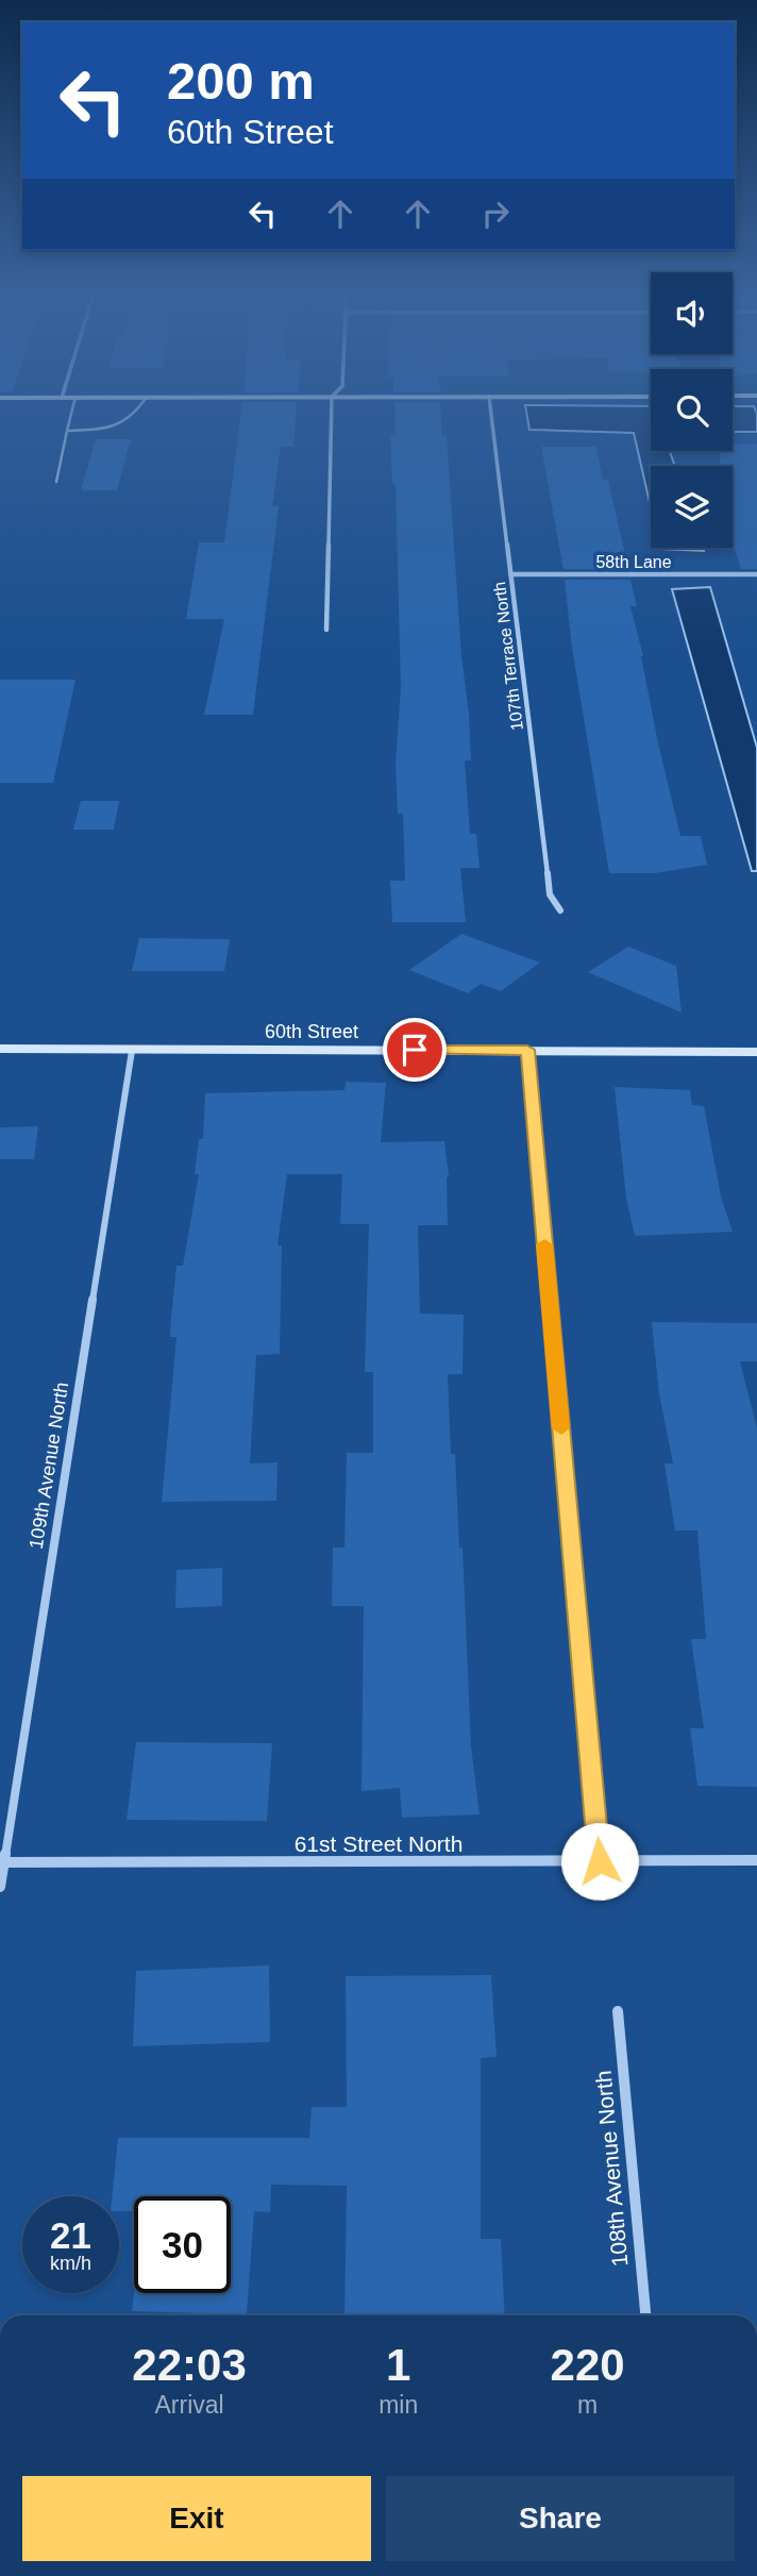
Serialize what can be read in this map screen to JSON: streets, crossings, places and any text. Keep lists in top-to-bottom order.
{
  "streets": {
    "street": [
      "58th Lane",
      "107th Terrace North",
      "60th Street",
      "109th Avenue North",
      "61st Street North",
      "108th Avenue North"
    ]
  },
  "crossings": [
    ["58th Lane", "107th Terrace North"],
    ["60th Street", "109th Avenue North"],
    ["109th Avenue North", "61st Street North"]
  ],
  "page": {
    "turn": ["200 m", "60th Street"],
    "speed": "21 km/h",
    "limit": "30",
    "eta": [
      "22:03",
      "Arrival",
      "1",
      "min",
      "220",
      "m"
    ],
    "buttons": ["Exit", "Share"]
  }
}
